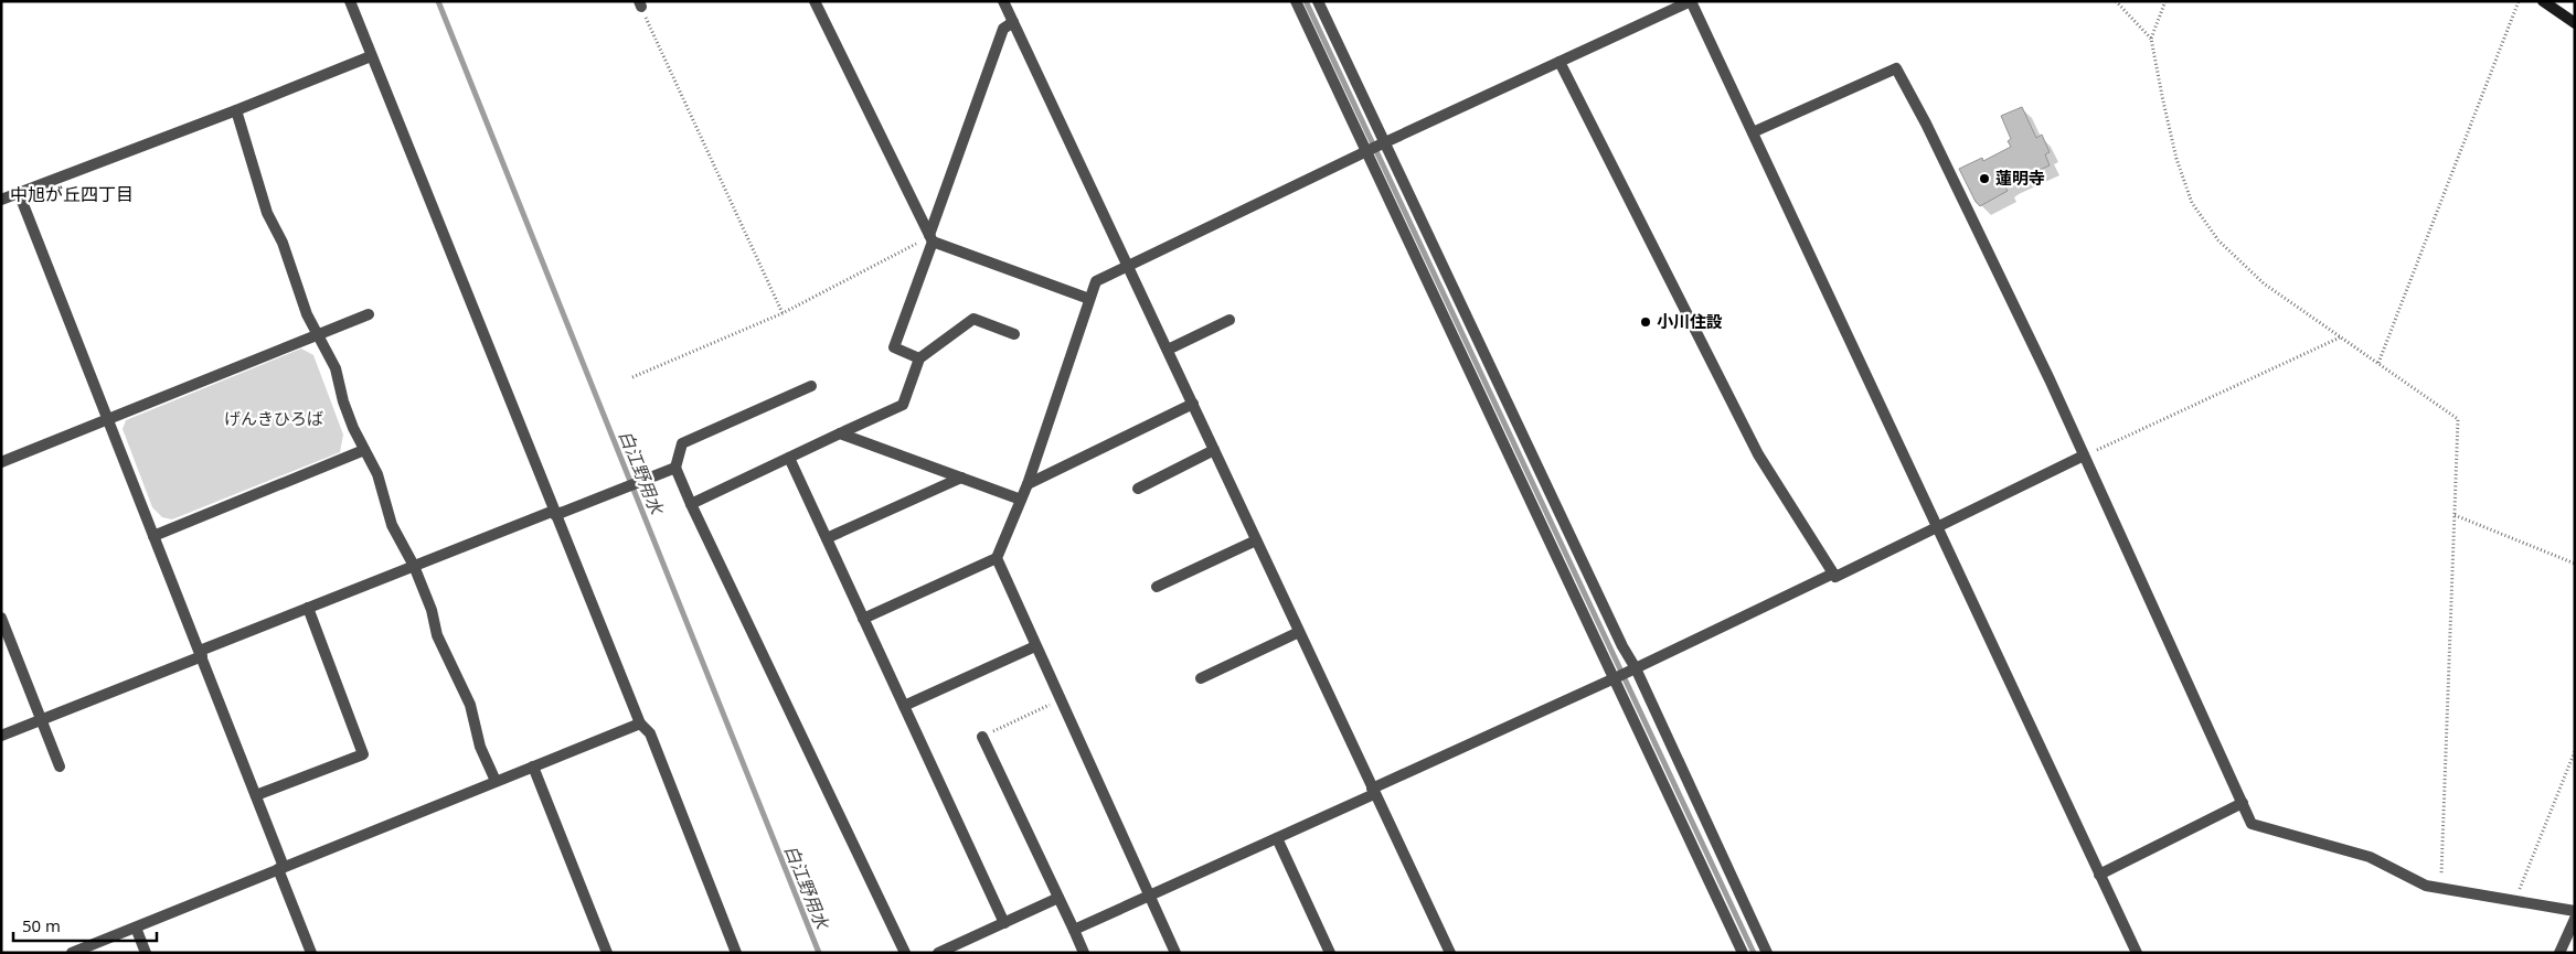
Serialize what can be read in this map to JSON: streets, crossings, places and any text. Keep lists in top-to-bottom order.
{
  "districts": ["中旭が丘四丁目"],
  "water": ["白江野用水"],
  "parks": ["げんきひろば"],
  "places": ["蓮明寺", "小川住設"],
  "scale_bar": "50 m"
}
